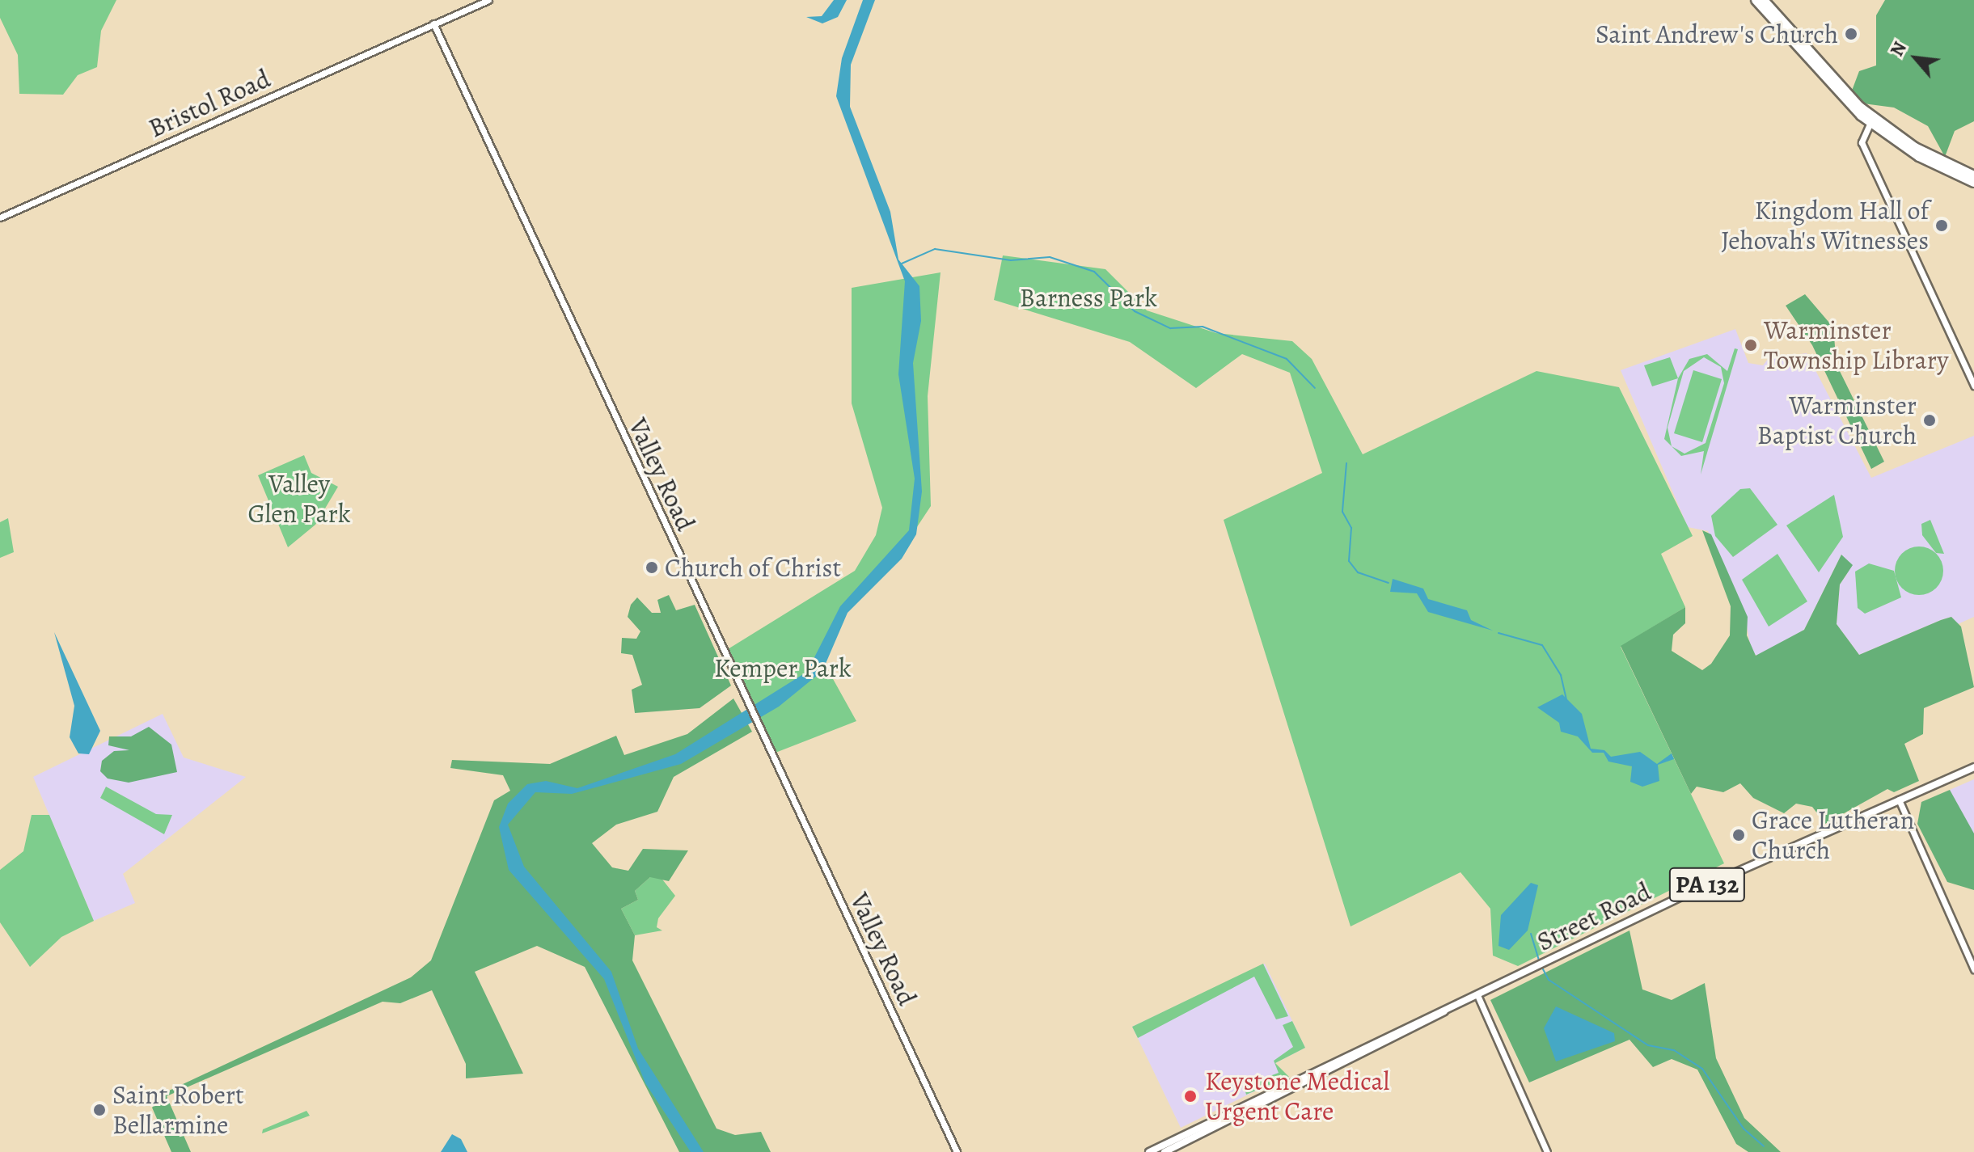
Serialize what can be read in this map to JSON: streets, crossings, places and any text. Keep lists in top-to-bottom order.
{
  "streets": {
    "main road": ["PA 132", "Street Road"],
    "street": ["Bristol Road", "Valley Road"]
  },
  "crossings": [
    ["Bristol Road", "Valley Road"]
  ],
  "parks": ["Barness Park", "Valley Glen Park", "Kemper Park"],
  "places": [
    "Saint Andrew's Church",
    "Kingdom Hall of Jehovah's Witnesses",
    "Warminster Township Library",
    "Warminster Baptist Church",
    "Church of Christ",
    "Grace Lutheran Church",
    "Keystone Medical Urgent Care",
    "Saint Robert Bellarmine"
  ],
  "north": "top left"
}
